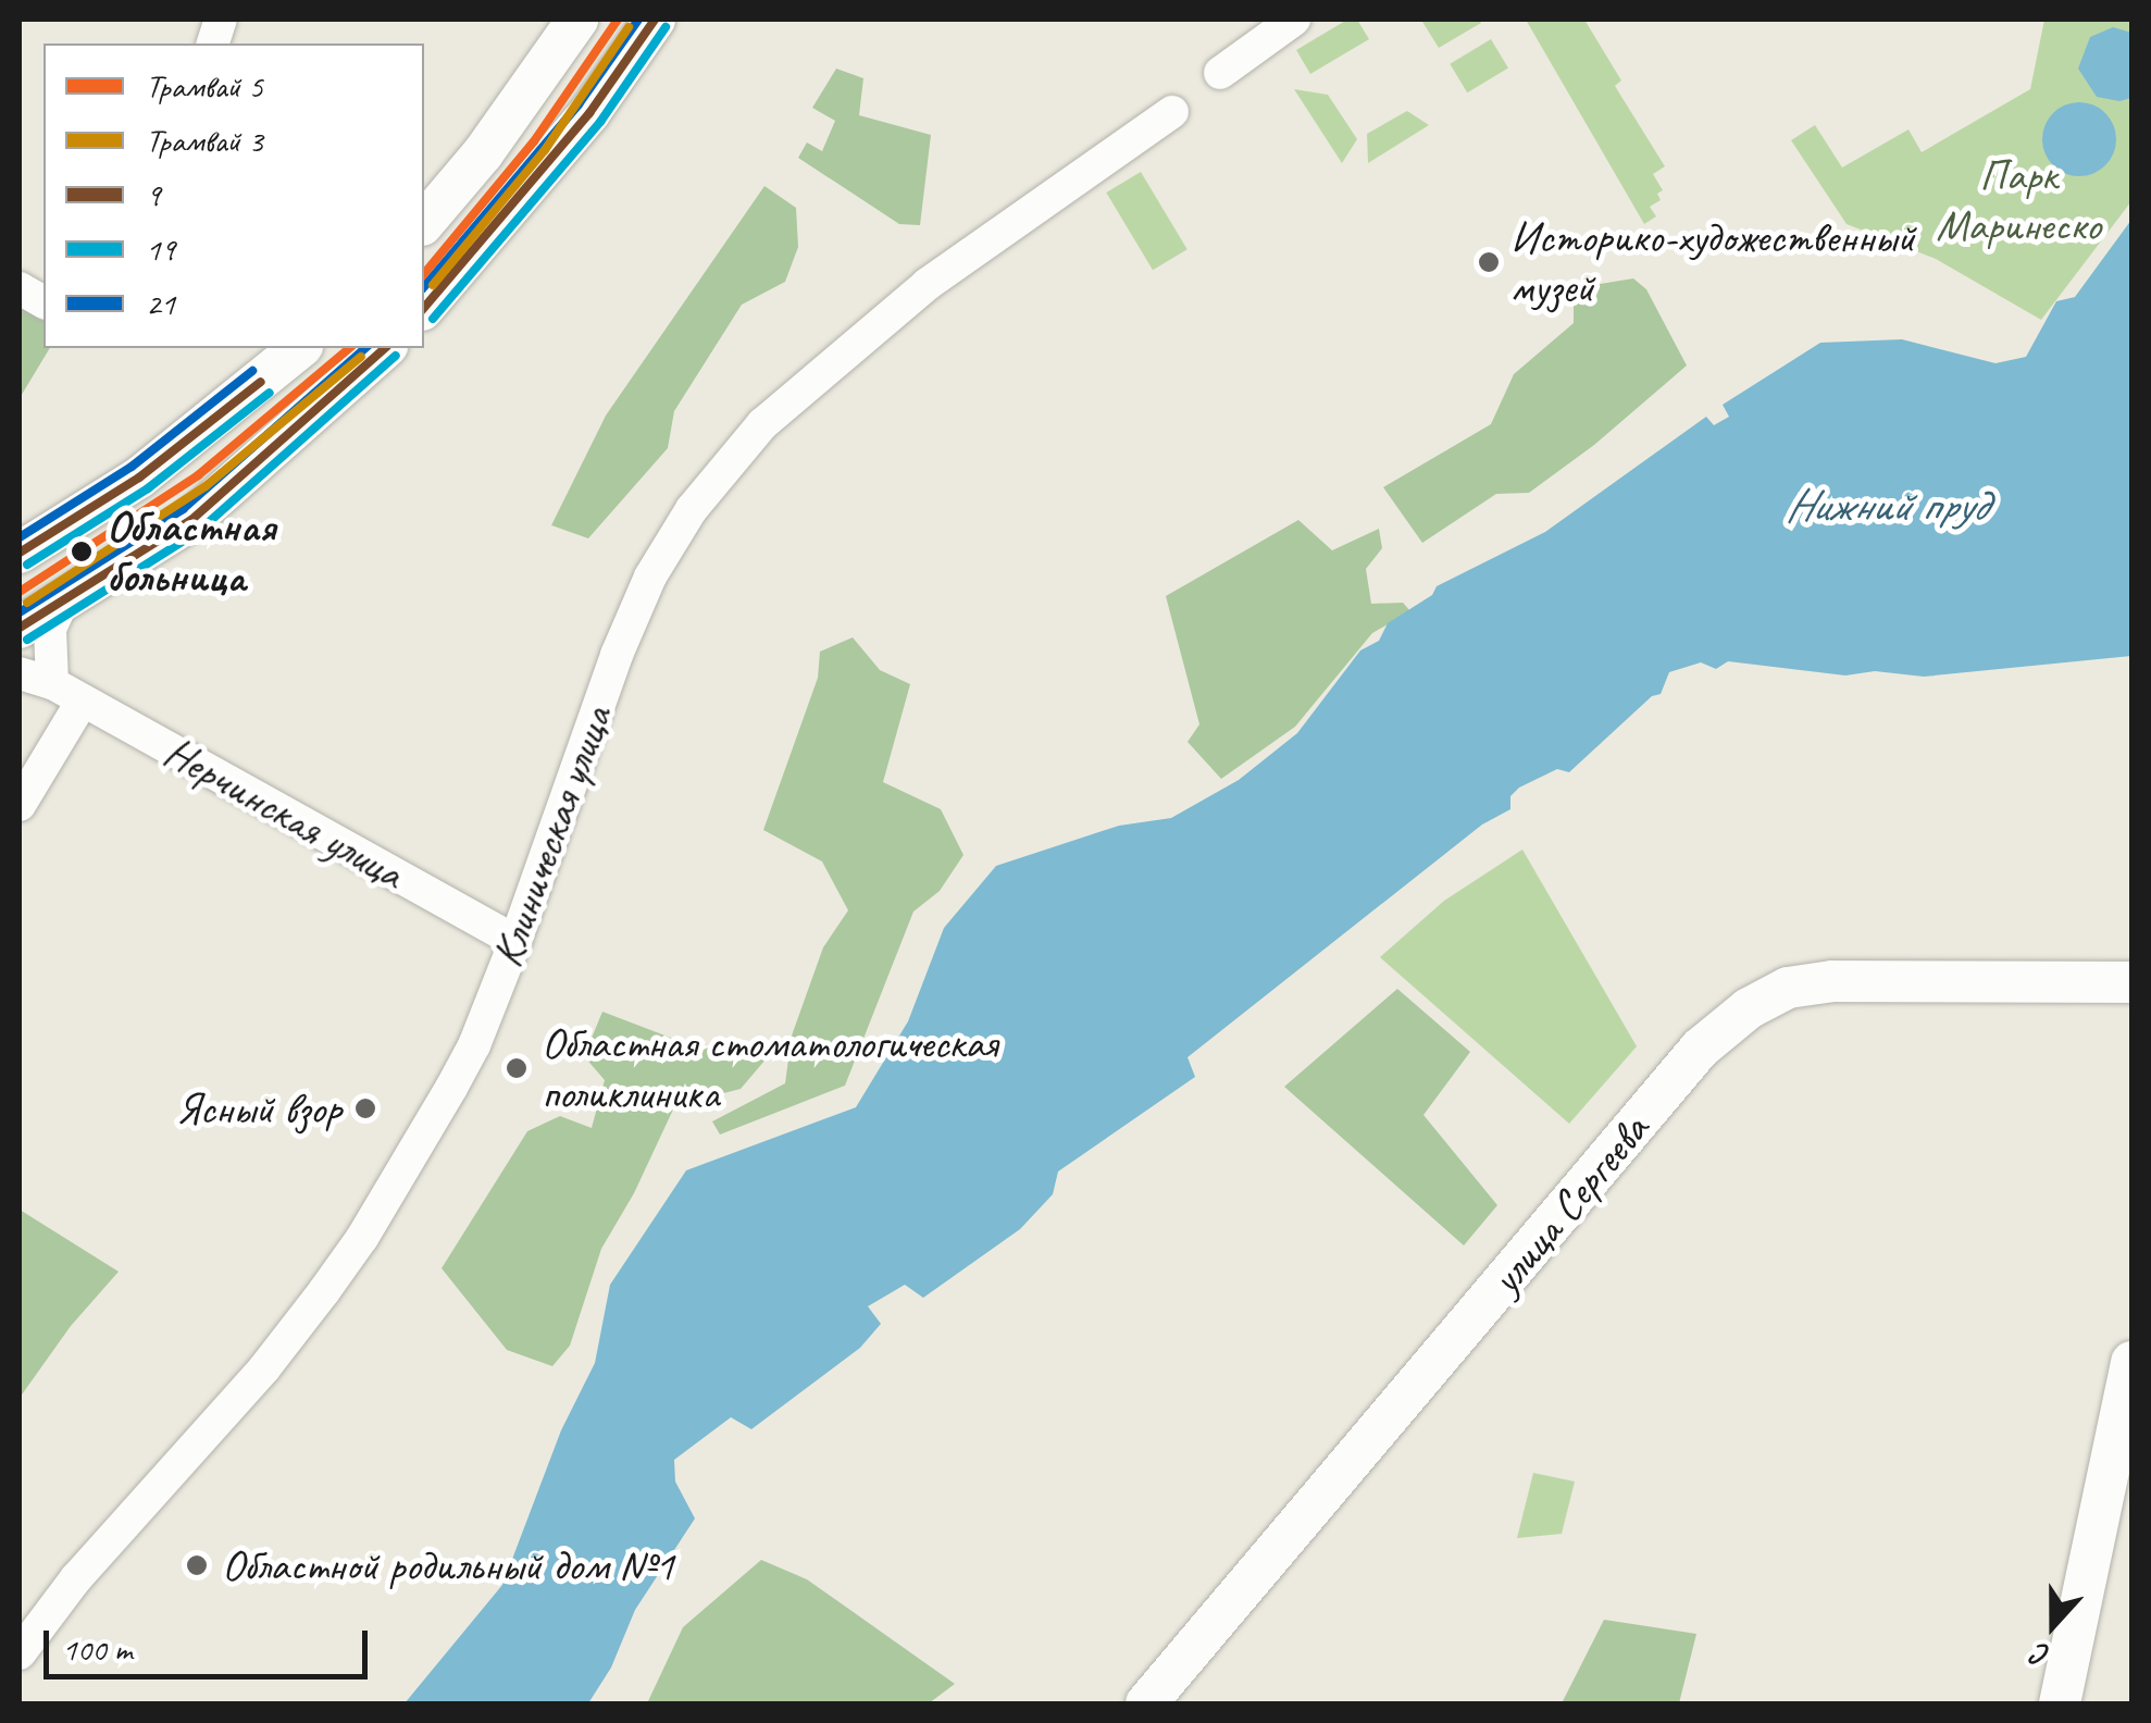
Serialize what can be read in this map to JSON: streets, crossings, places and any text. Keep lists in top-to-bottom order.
{
  "streets": {
    "main road": ["улица Сергеева"],
    "street": ["Нерчинская улица", "Клиническая улица"]
  },
  "crossings": [
    ["Нерчинская улица", "Клиническая улица"]
  ],
  "water": ["Нижний пруд"],
  "parks": ["Парк Маринеско"],
  "places": [
    "Историко-художественный музей",
    "Областная больница",
    "Областная стоматологическая поликлиника",
    "Ясный взор",
    "Областной родильный дом №1"
  ],
  "lines": [
    "tram line 5",
    "transit line 9",
    "transit line 21",
    "tram line 3",
    "transit line 19"
  ],
  "legend": [
    "Трамвай 5",
    "Трамвай 3",
    "9",
    "19",
    "21"
  ],
  "scale_bar": "100 m",
  "north": "bottom"
}
